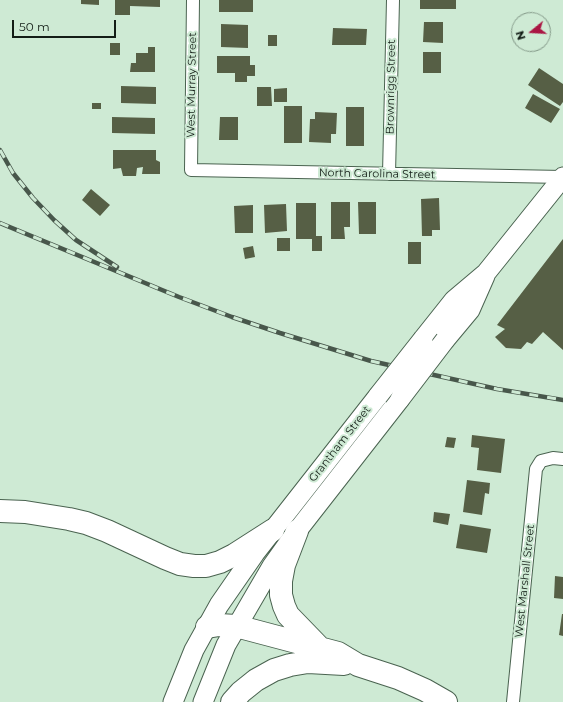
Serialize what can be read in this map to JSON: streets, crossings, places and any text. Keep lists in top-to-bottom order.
{
  "streets": {
    "main road": ["Grantham Street"],
    "street": [
      "West Murray Street",
      "Brownrigg Street",
      "North Carolina Street",
      "West Marshall Street"
    ]
  },
  "crossings": [
    ["West Murray Street", "North Carolina Street"],
    ["Brownrigg Street", "North Carolina Street"],
    ["North Carolina Street", "Grantham Street"]
  ],
  "scale_bar": "50 m",
  "north": "left"
}
